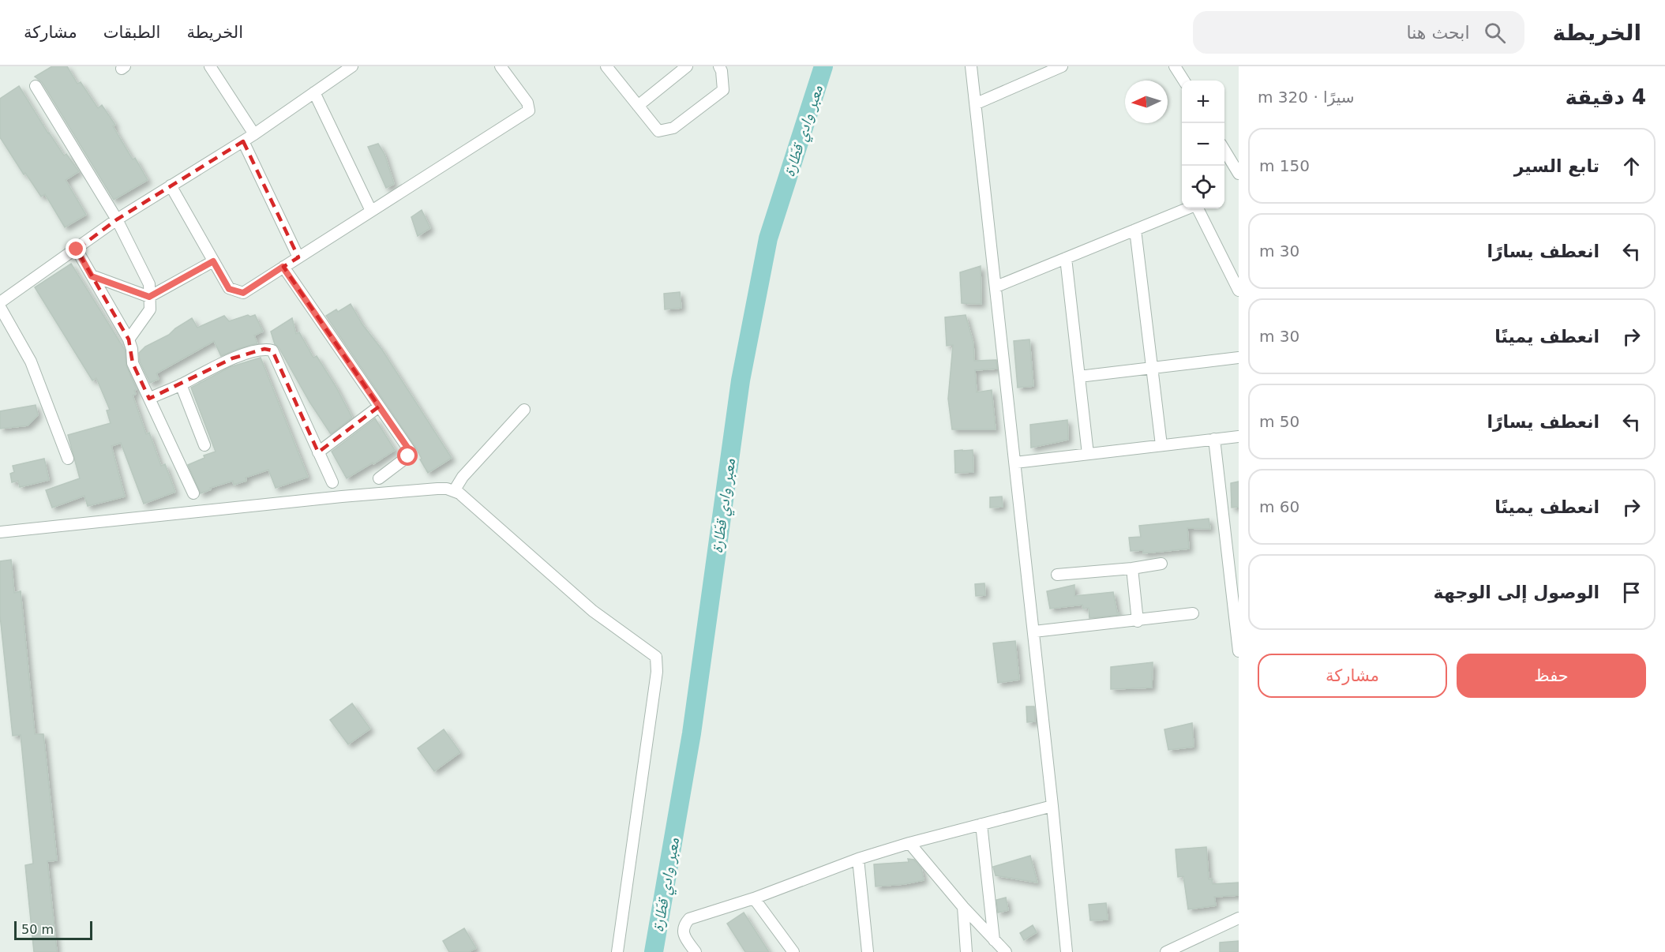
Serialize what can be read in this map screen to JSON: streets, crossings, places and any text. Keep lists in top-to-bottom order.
{
  "water": ["معبر وادي قطّارة"],
  "scale_bar": "50 m",
  "north": "left",
  "page": {
    "header": "الخريطة",
    "search": "ابحث هنا",
    "nav": ["الخريطة", "الطبقات", "مشاركة"],
    "heading": ["4 دقيقة", "سيرًا · 320 m"],
    "map_buttons": ["+", "−"],
    "list": [
      ["تابع السير", "150 m"],
      ["انعطف يسارًا", "30 m"],
      ["انعطف يمينًا", "30 m"],
      ["انعطف يسارًا", "50 m"],
      ["انعطف يمينًا", "60 m"],
      "الوصول إلى الوجهة"
    ],
    "buttons": ["حفظ", "مشاركة"],
    "scale": "50 m"
  }
}
